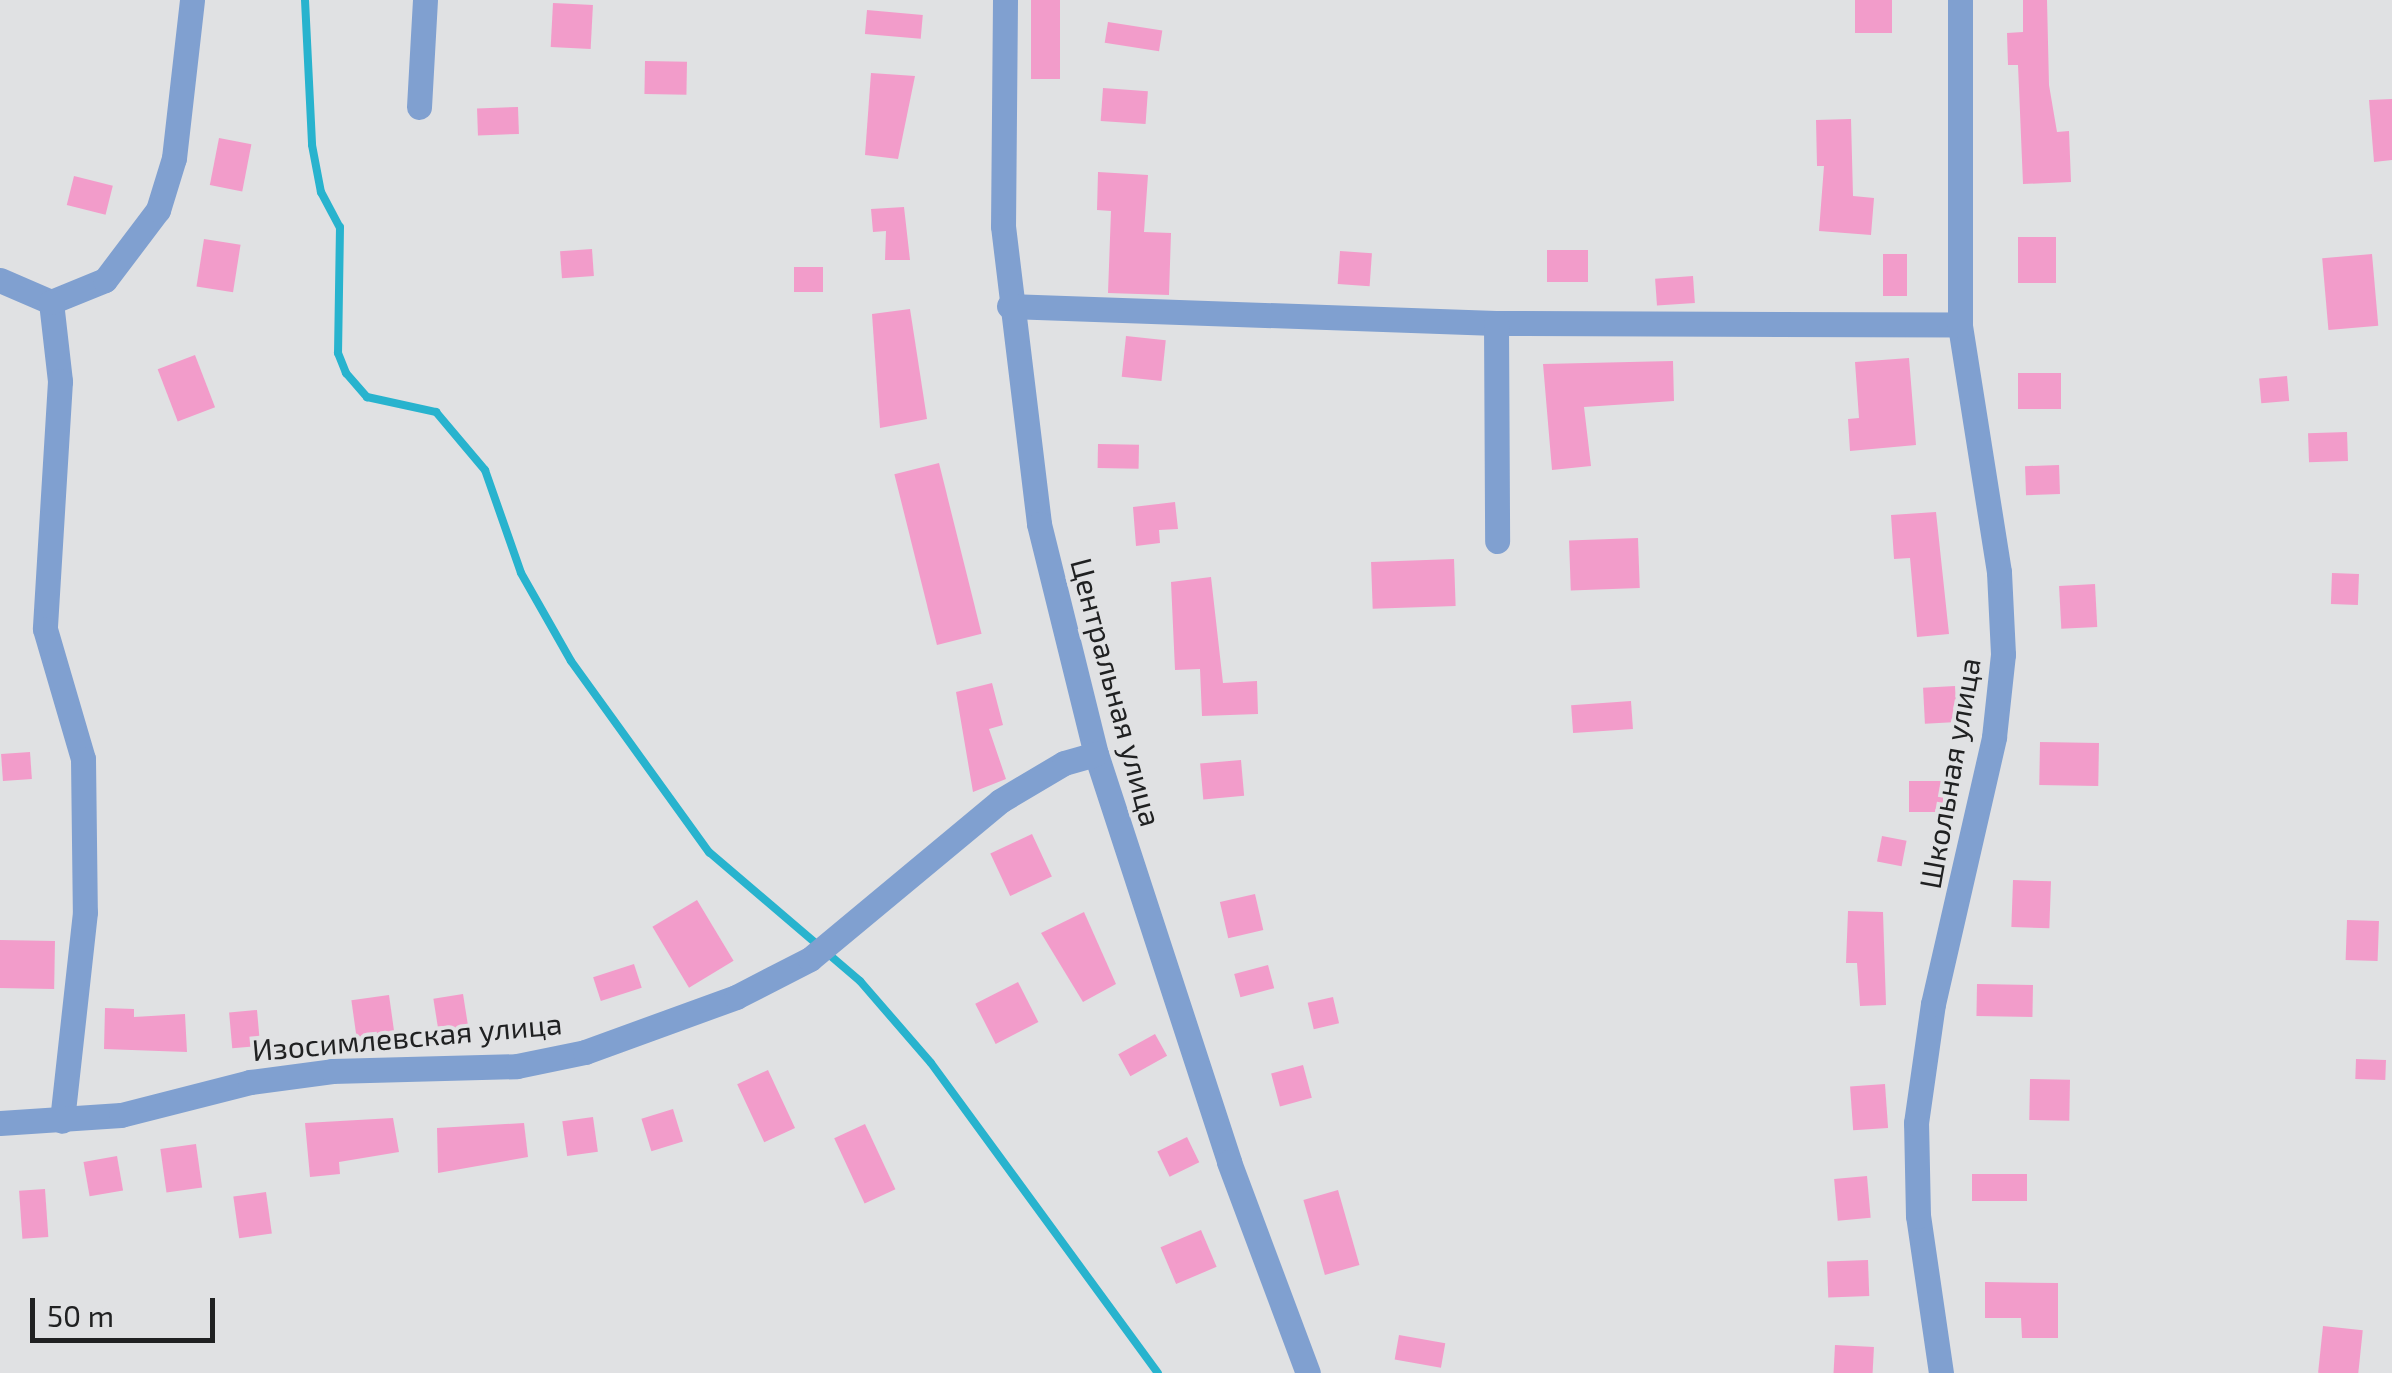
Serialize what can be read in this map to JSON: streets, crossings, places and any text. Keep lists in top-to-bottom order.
{
  "streets": {
    "street": ["Центральная улица", "Школьная улица", "Изосимлевская улица"]
  },
  "crossings": [
    ["Центральная улица", "Изосимлевская улица"]
  ],
  "scale_bar": "50 m"
}
